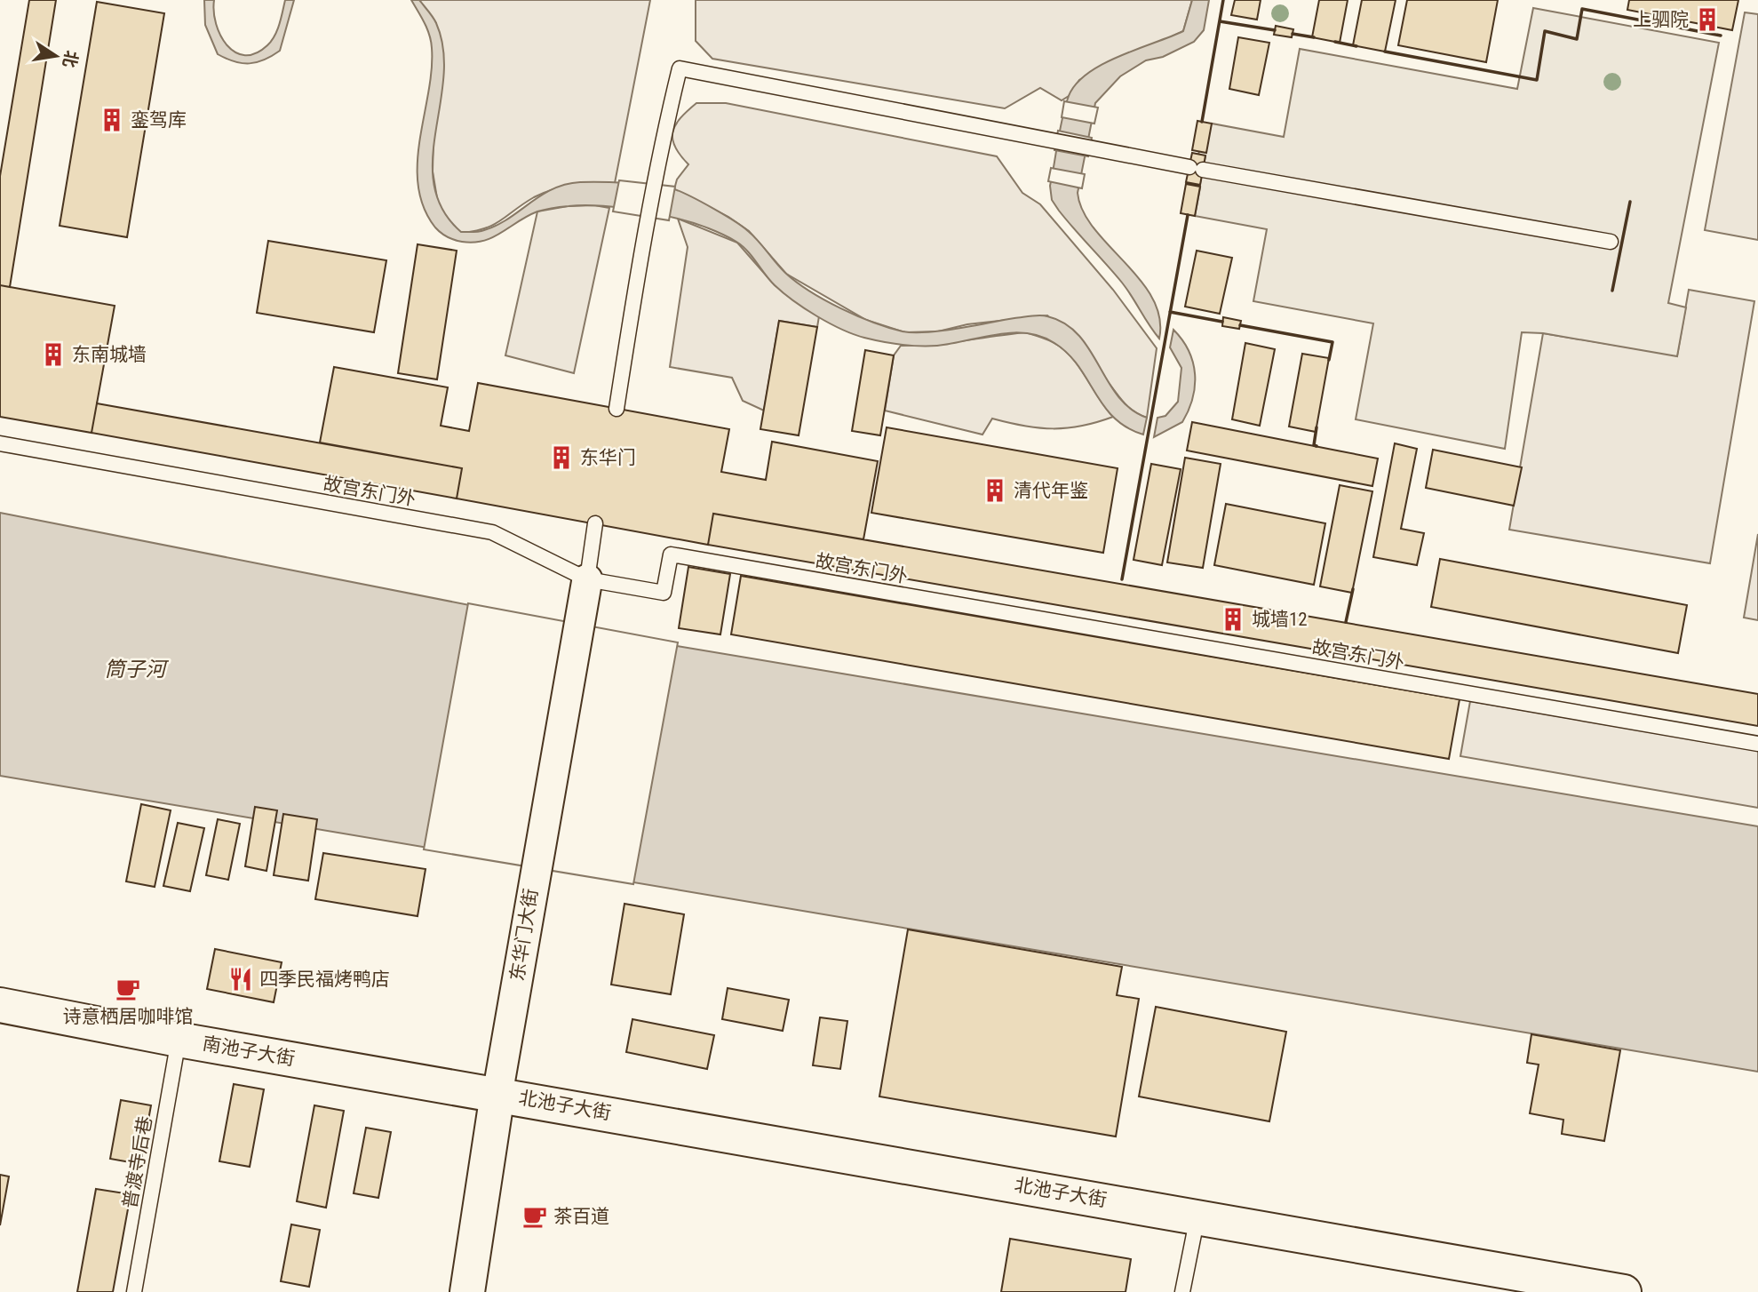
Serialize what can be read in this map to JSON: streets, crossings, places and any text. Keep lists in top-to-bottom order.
{
  "streets": {
    "street": ["东华门大街", "南池子大街", "北池子大街"],
    "lane": ["故宫东门外", "普渡寺后巷"]
  },
  "crossings": [
    ["故宫东门外", "东华门大街"],
    ["东华门大街", "南池子大街"],
    ["东华门大街", "北池子大街"],
    ["南池子大街", "北池子大街"],
    ["南池子大街", "普渡寺后巷"]
  ],
  "water": ["筒子河"],
  "places": {
    "building": [
      "上驷院",
      "銮驾库",
      "东南城墙",
      "东华门",
      "清代年鉴",
      "城墙12"
    ],
    "restaurant": ["四季民福烤鸭店"],
    "cafe": ["诗意栖居咖啡馆", "茶百道"]
  },
  "north": "right"
}
